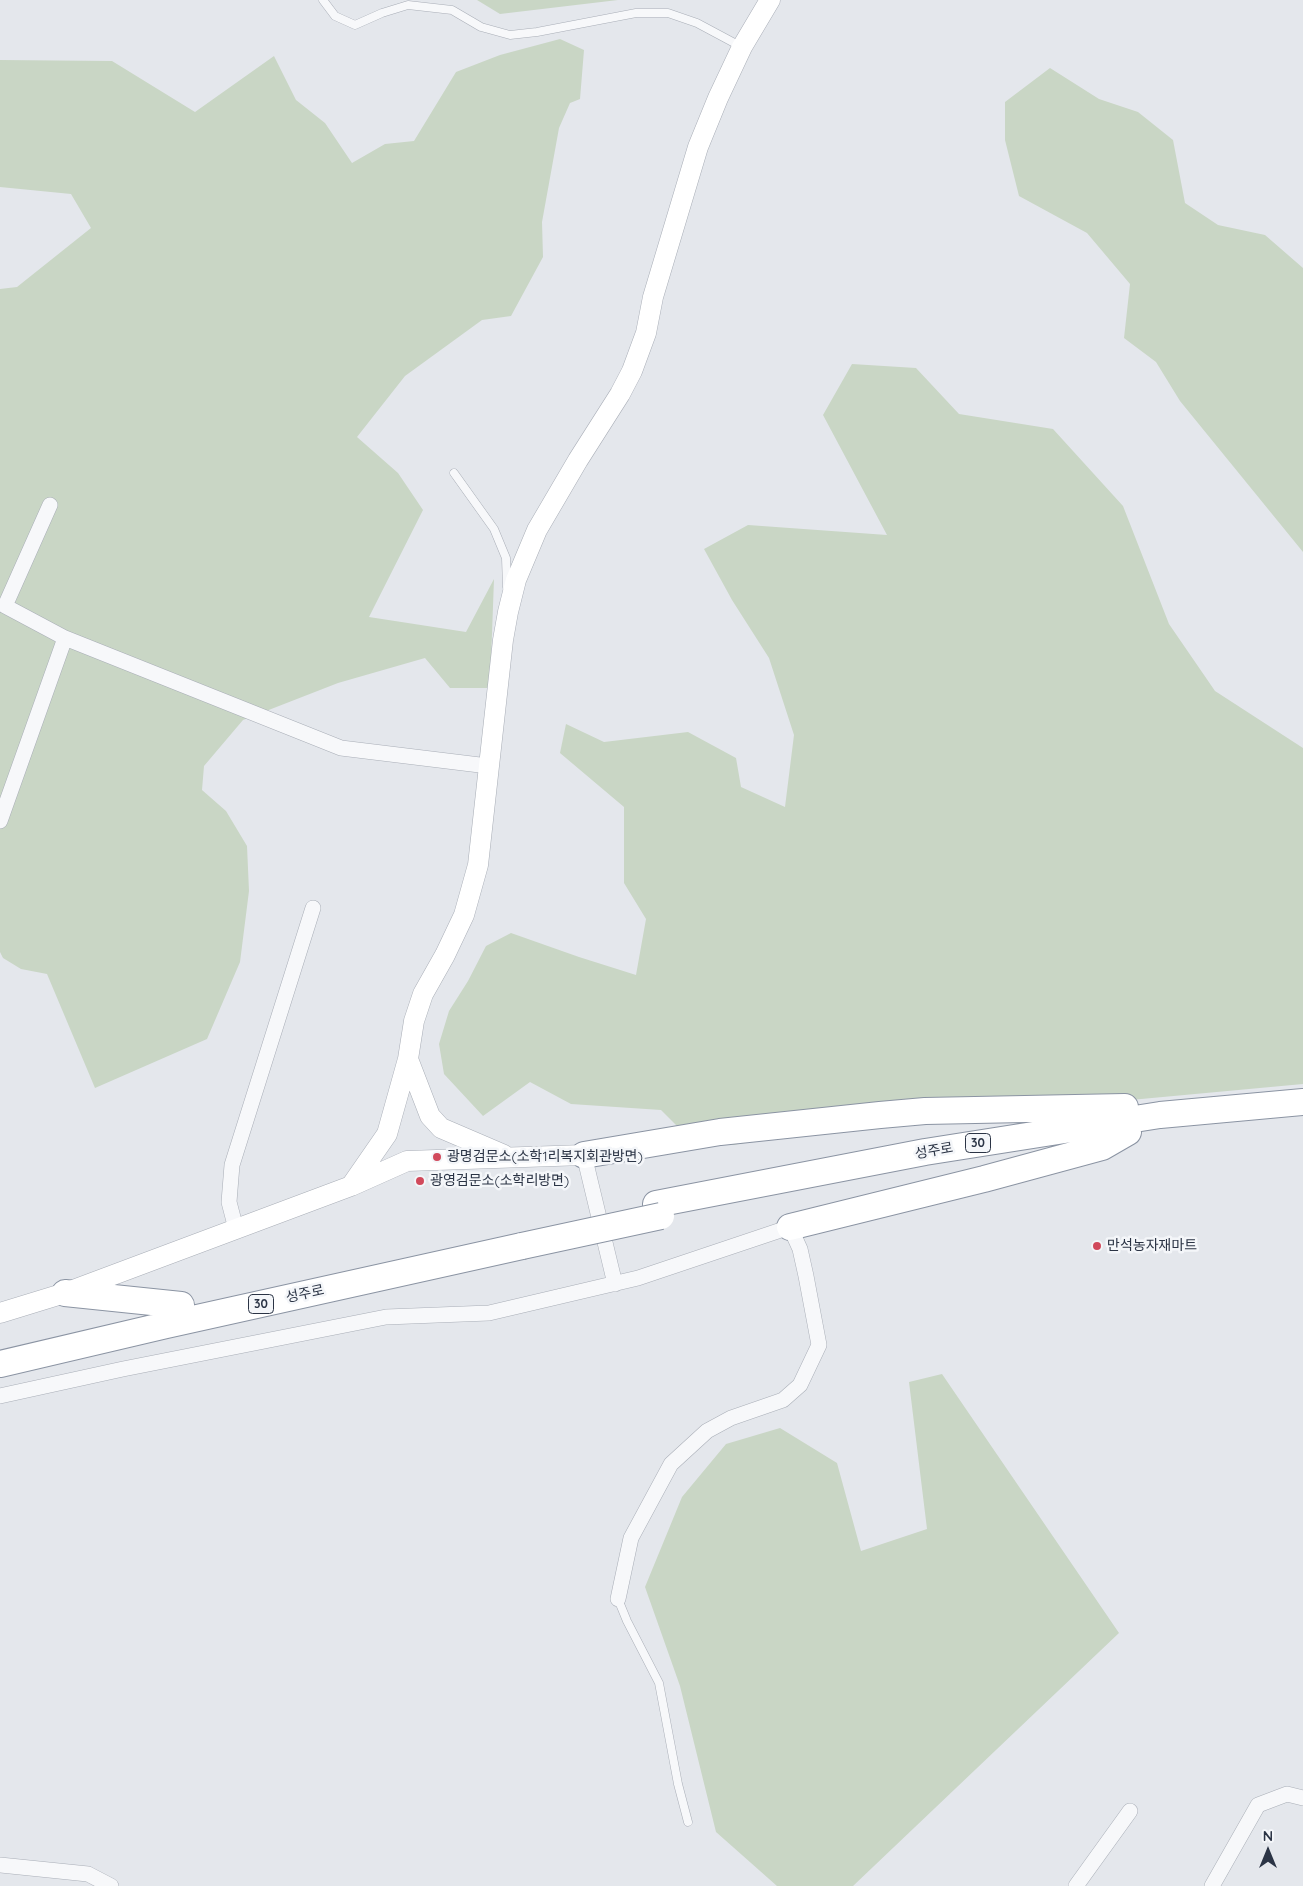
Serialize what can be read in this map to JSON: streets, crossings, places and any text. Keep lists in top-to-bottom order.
{
  "streets": {
    "highway": ["30", "성주로"]
  },
  "crossings": [
    ["30", "성주로"]
  ],
  "places": ["광명검문소(소학1리복지회관방면)", "광영검문소(소학리방면)", "만석농자재마트"],
  "north": "top"
}
